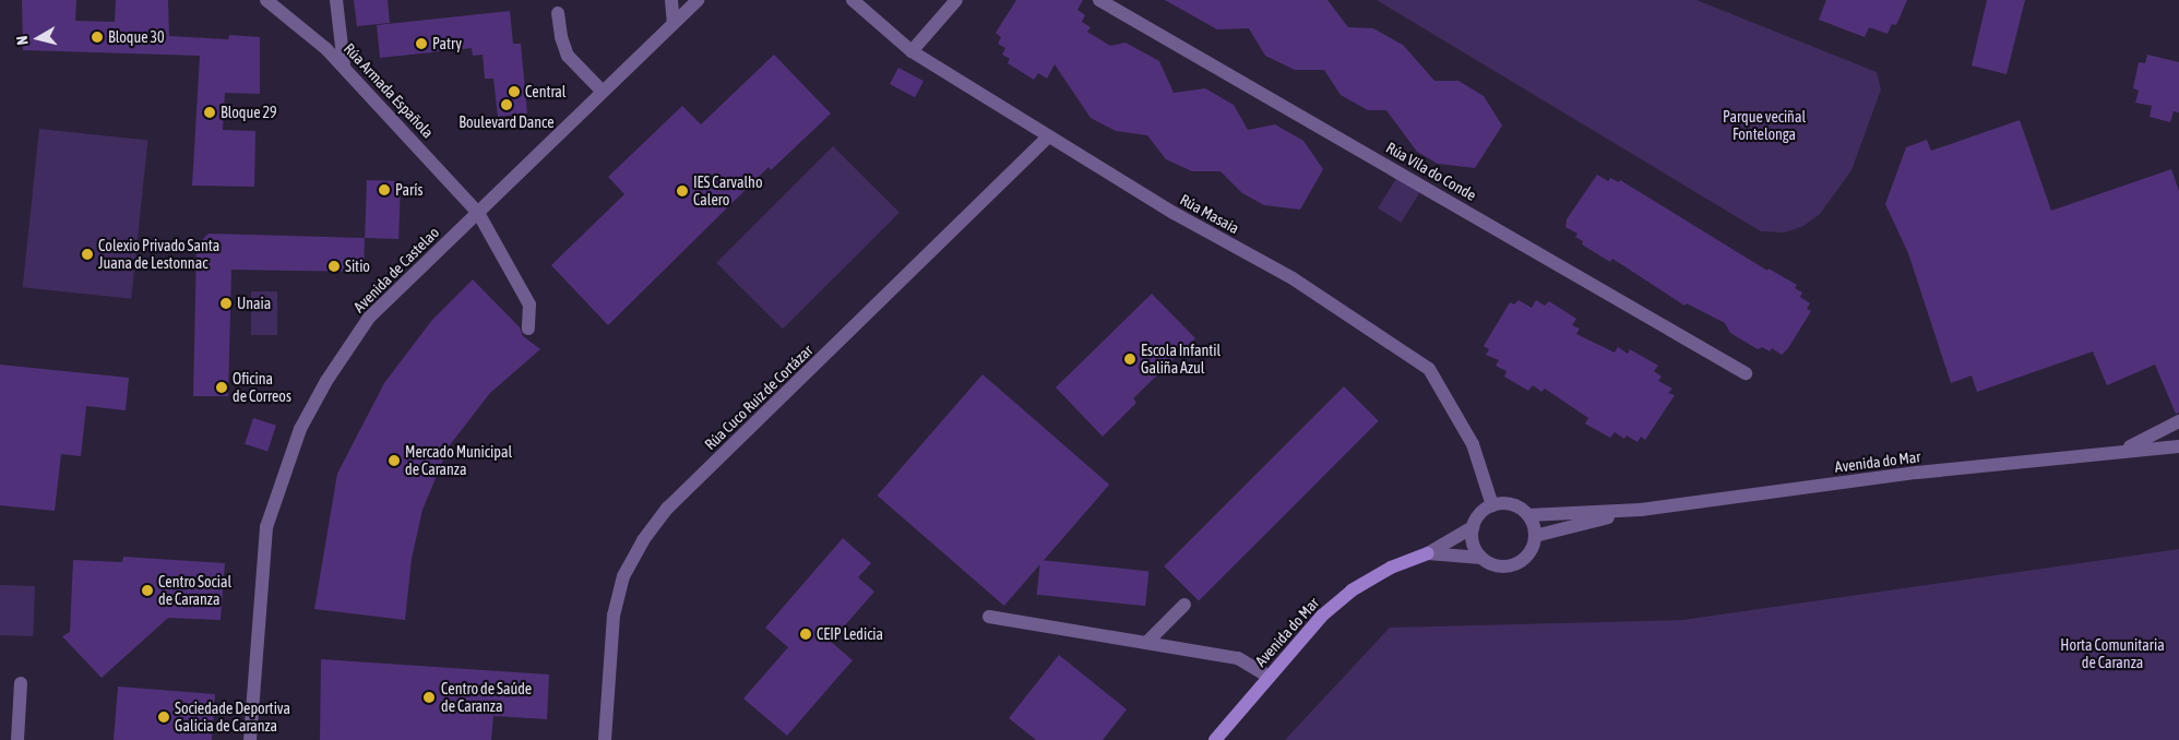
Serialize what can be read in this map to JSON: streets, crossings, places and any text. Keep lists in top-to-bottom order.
{
  "streets": {
    "street": [
      "Rúa Armada Española",
      "Rúa Vila do Conde",
      "Rúa Masaia",
      "Avenida de Castelao",
      "Rúa Cuco Ruiz de Cortázar",
      "Avenida do Mar"
    ]
  },
  "crossings": [
    ["Rúa Armada Española", "Avenida de Castelao"],
    ["Rúa Masaia", "Rúa Cuco Ruiz de Cortázar"],
    ["Rúa Masaia", "Avenida do Mar"]
  ],
  "parks": ["Parque veciñal Fontelonga", "Horta Comunitaria de Caranza"],
  "places": [
    "Bloque 30",
    "Patry",
    "Central",
    "Boulevard Dance",
    "Bloque 29",
    "París",
    "IES Carvalho Calero",
    "Colexio Privado Santa Juana de Lestonnac",
    "Sitio",
    "Unaia",
    "Escola Infantil Galiña Azul",
    "Oficina de Correos",
    "Mercado Municipal de Caranza",
    "Centro Social de Caranza",
    "CEIP Ledicia",
    "Centro de Saúde de Caranza",
    "Sociedade Deportiva Galicia de Caranza"
  ],
  "north": "left"
}
